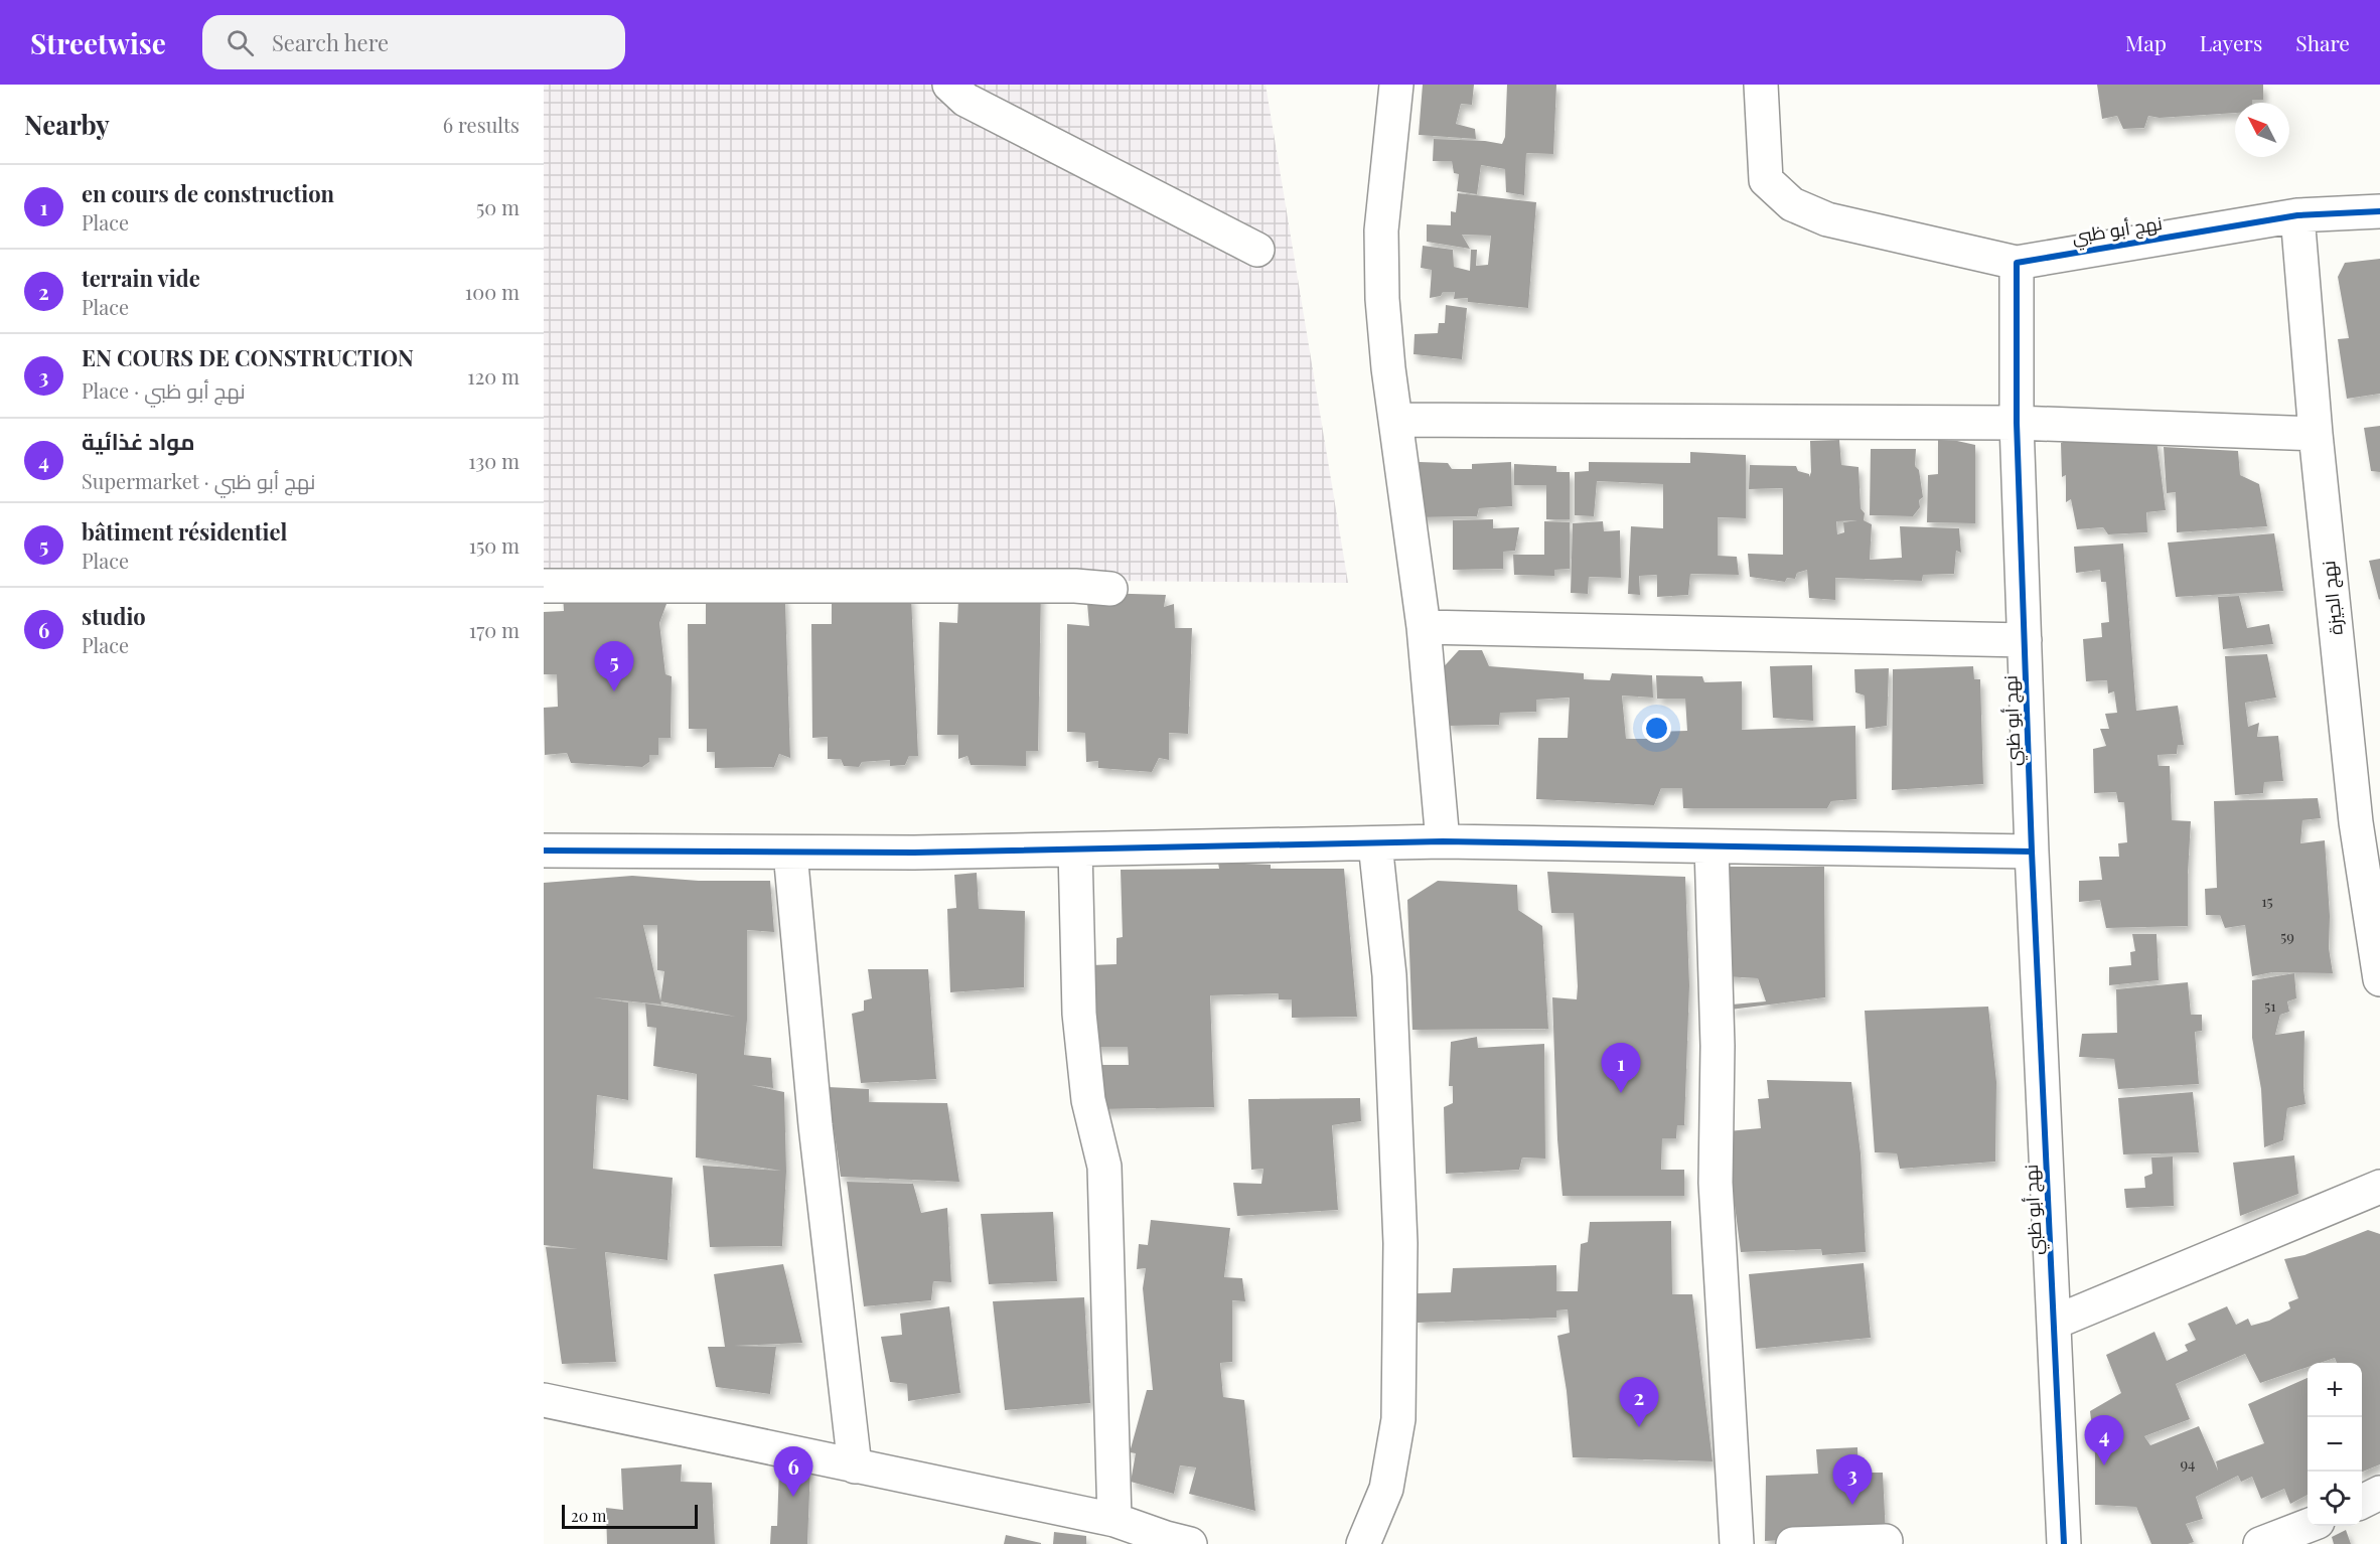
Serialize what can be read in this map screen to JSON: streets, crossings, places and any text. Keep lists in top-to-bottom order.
{
  "streets": {
    "street": ["نهج أبو ظبي", "نهج الجيزة"]
  },
  "crossings": [
    ["نهج أبو ظبي", "نهج الجيزة"]
  ],
  "house_numbers": [
    "15",
    "59",
    "51",
    "94"
  ],
  "scale_bar": "20 m",
  "north": "top left",
  "page": {
    "header": "Streetwise",
    "search": "Search here",
    "nav": ["Map", "Layers", "Share"],
    "heading": ["Nearby", "6 results"],
    "list": [
      {
        "mark": "1",
        "name": "en cours de construction",
        "note": "Place",
        "value": "50 m"
      },
      {
        "mark": "2",
        "name": "terrain vide",
        "note": "Place",
        "value": "100 m"
      },
      {
        "mark": "3",
        "name": "EN COURS DE CONSTRUCTION",
        "note": "Place · نهج أبو ظبي",
        "value": "120 m"
      },
      {
        "mark": "4",
        "name": "مواد غذائية",
        "note": "Supermarket · نهج أبو ظبي",
        "value": "130 m"
      },
      {
        "mark": "5",
        "name": "bâtiment résidentiel",
        "note": "Place",
        "value": "150 m"
      },
      {
        "mark": "6",
        "name": "studio",
        "note": "Place",
        "value": "170 m"
      }
    ],
    "pins": [
      "5",
      "1",
      "2",
      "4",
      "6",
      "3"
    ],
    "map_buttons": ["+", "−"],
    "scale": "20 m"
  }
}
